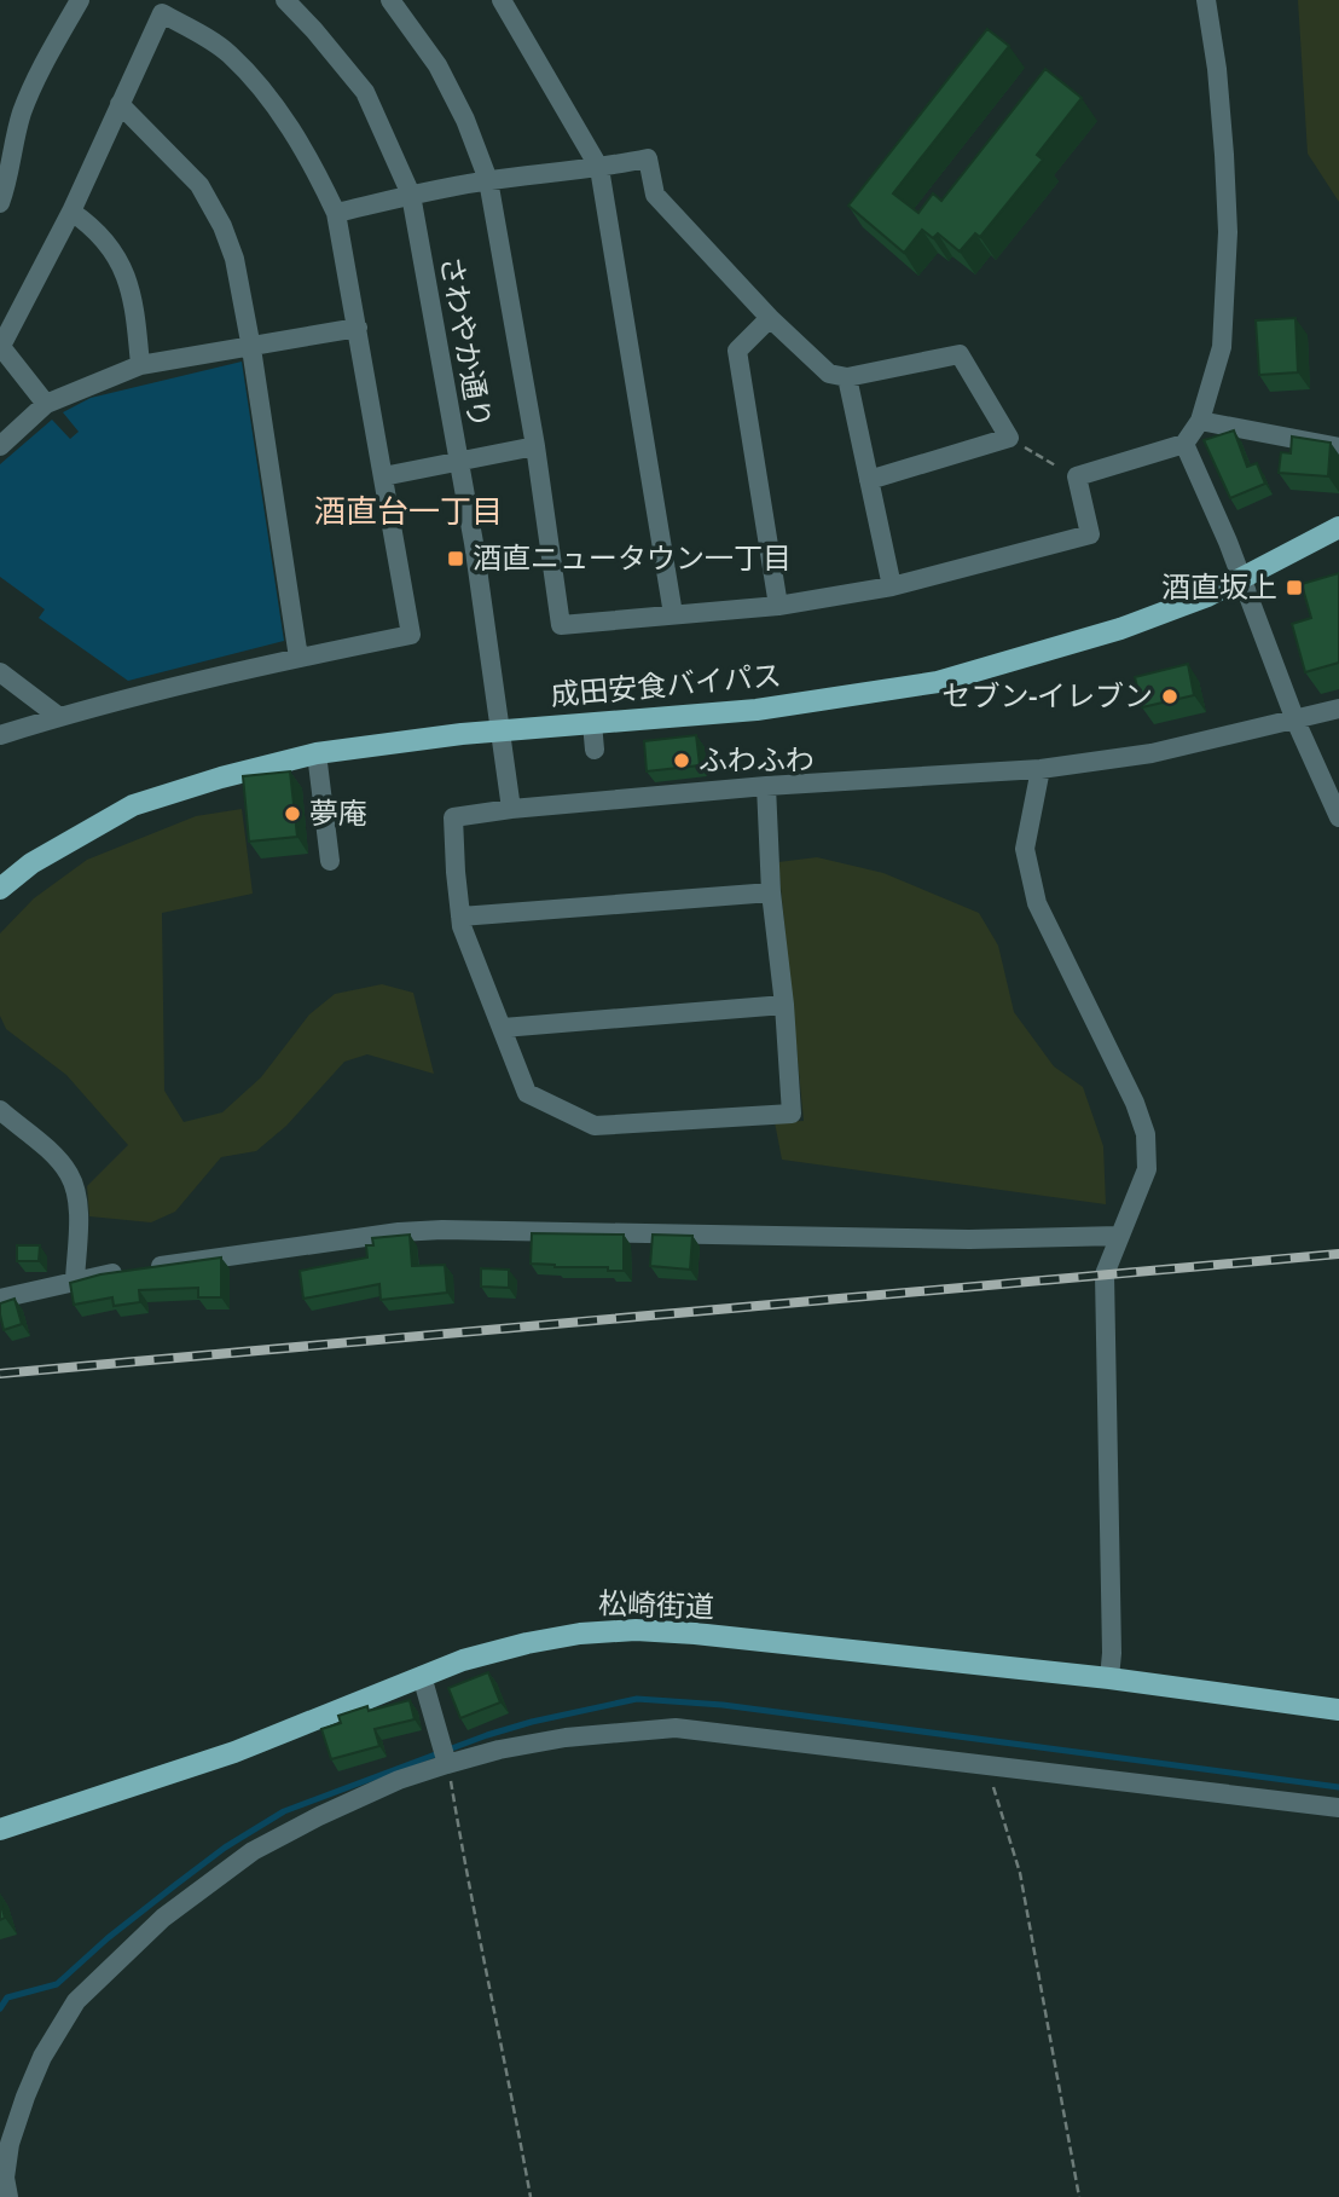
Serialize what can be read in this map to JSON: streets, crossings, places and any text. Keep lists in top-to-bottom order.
{
  "streets": {
    "main road": ["成田安食バイパス", "松崎街道"],
    "street": ["さわやか通り"]
  },
  "crossings": [
    ["さわやか通り", "成田安食バイパス"]
  ],
  "districts": ["酒直台一丁目"],
  "places": {
    "transit": ["酒直ニュータウン一丁目", "酒直坂上"],
    "other": ["セブン-イレブン", "ふわふわ", "夢庵"]
  }
}
